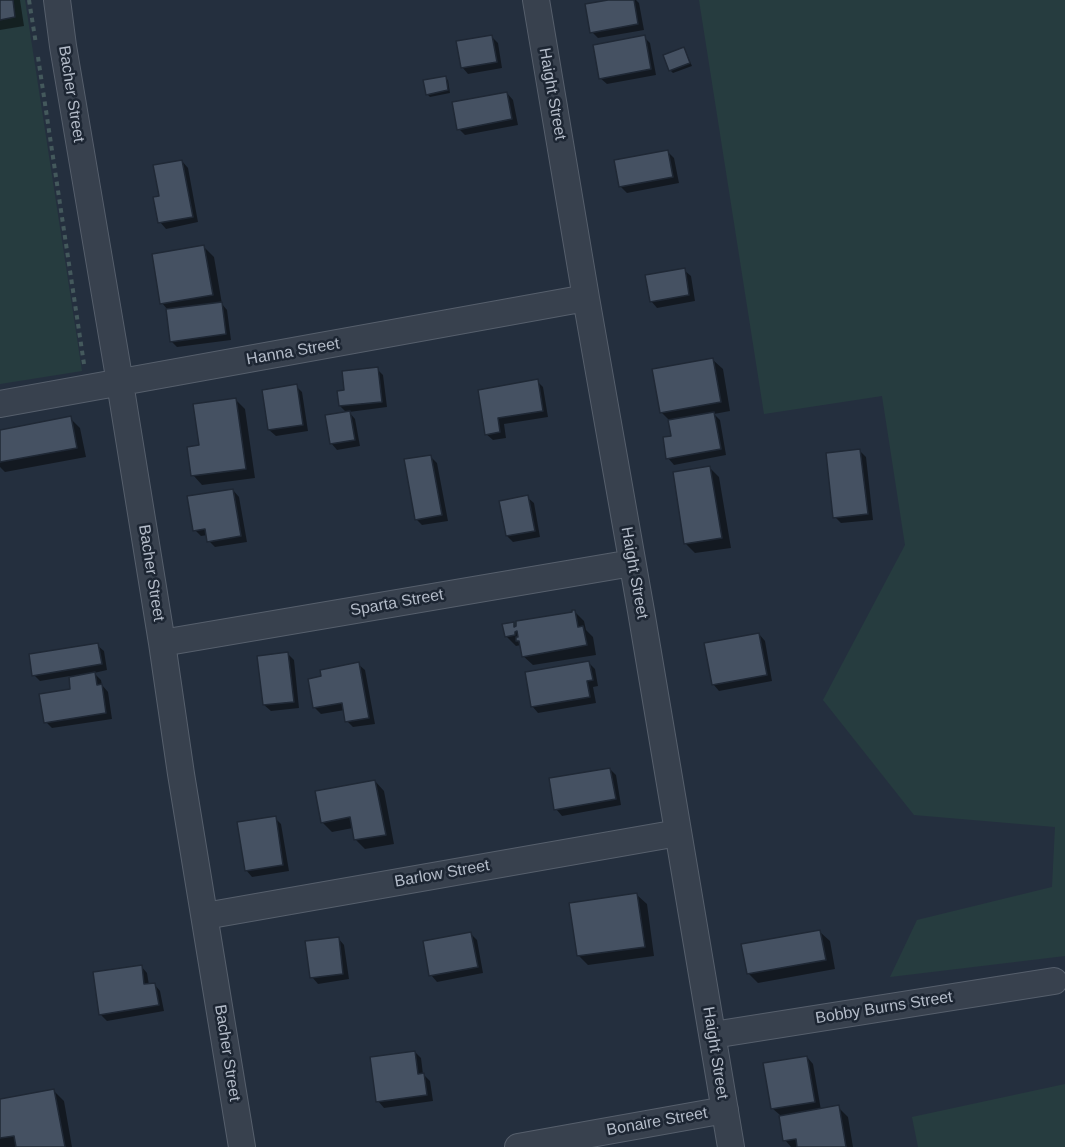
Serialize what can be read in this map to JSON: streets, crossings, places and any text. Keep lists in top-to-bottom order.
{
  "streets": {
    "street": [
      "Bacher Street",
      "Haight Street",
      "Hanna Street",
      "Sparta Street",
      "Barlow Street",
      "Bobby Burns Street",
      "Bonaire Street"
    ]
  },
  "crossings": [
    ["Bacher Street", "Hanna Street"],
    ["Bacher Street", "Sparta Street"],
    ["Bacher Street", "Barlow Street"],
    ["Haight Street", "Hanna Street"],
    ["Haight Street", "Sparta Street"],
    ["Haight Street", "Barlow Street"],
    ["Haight Street", "Bobby Burns Street"],
    ["Haight Street", "Bonaire Street"]
  ]
}
